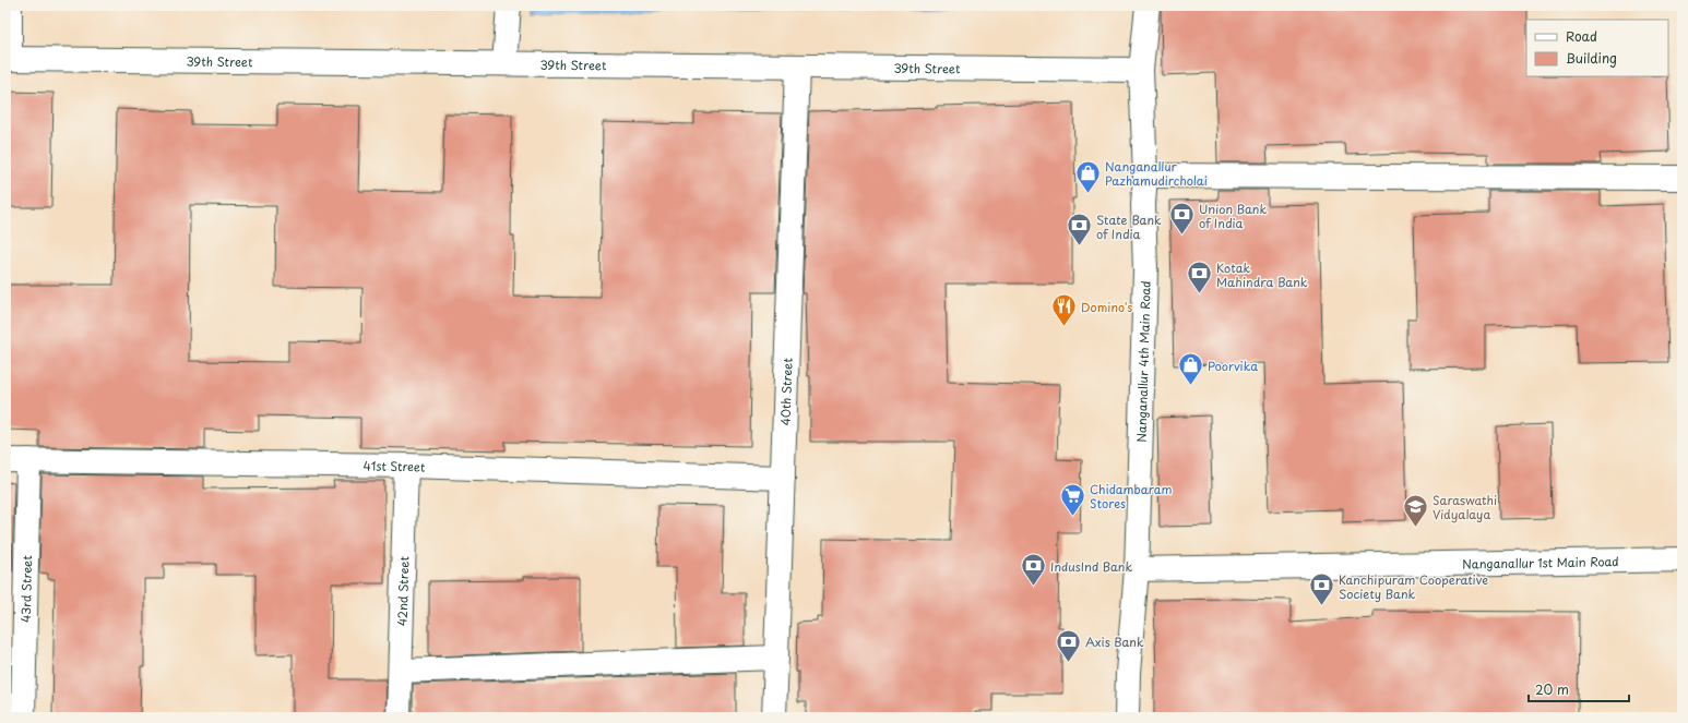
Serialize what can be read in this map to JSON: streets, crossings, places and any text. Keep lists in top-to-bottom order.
{
  "streets": {
    "street": [
      "39th Street",
      "Nanganallur 4th Main Road",
      "40th Street",
      "41st Street",
      "Nanganallur 1st Main Road",
      "43rd Street",
      "42nd Street"
    ]
  },
  "crossings": [
    ["39th Street", "Nanganallur 4th Main Road"],
    ["39th Street", "40th Street"],
    ["Nanganallur 4th Main Road", "Nanganallur 1st Main Road"],
    ["40th Street", "41st Street"],
    ["41st Street", "43rd Street"],
    ["41st Street", "42nd Street"]
  ],
  "places": {
    "shop": ["Nanganallur Pazhamudircholai", "Poorvika"],
    "bank": [
      "Union Bank of India",
      "State Bank of India",
      "Kotak Mahindra Bank",
      "IndusInd Bank",
      "Kanchipuram Cooperative Society Bank",
      "Axis Bank"
    ],
    "restaurant": ["Domino's"],
    "supermarket": ["Chidambaram Stores"],
    "school or university": ["Saraswathi Vidyalaya"]
  },
  "legend": ["Road", "Building"],
  "scale_bar": "20 m"
}
